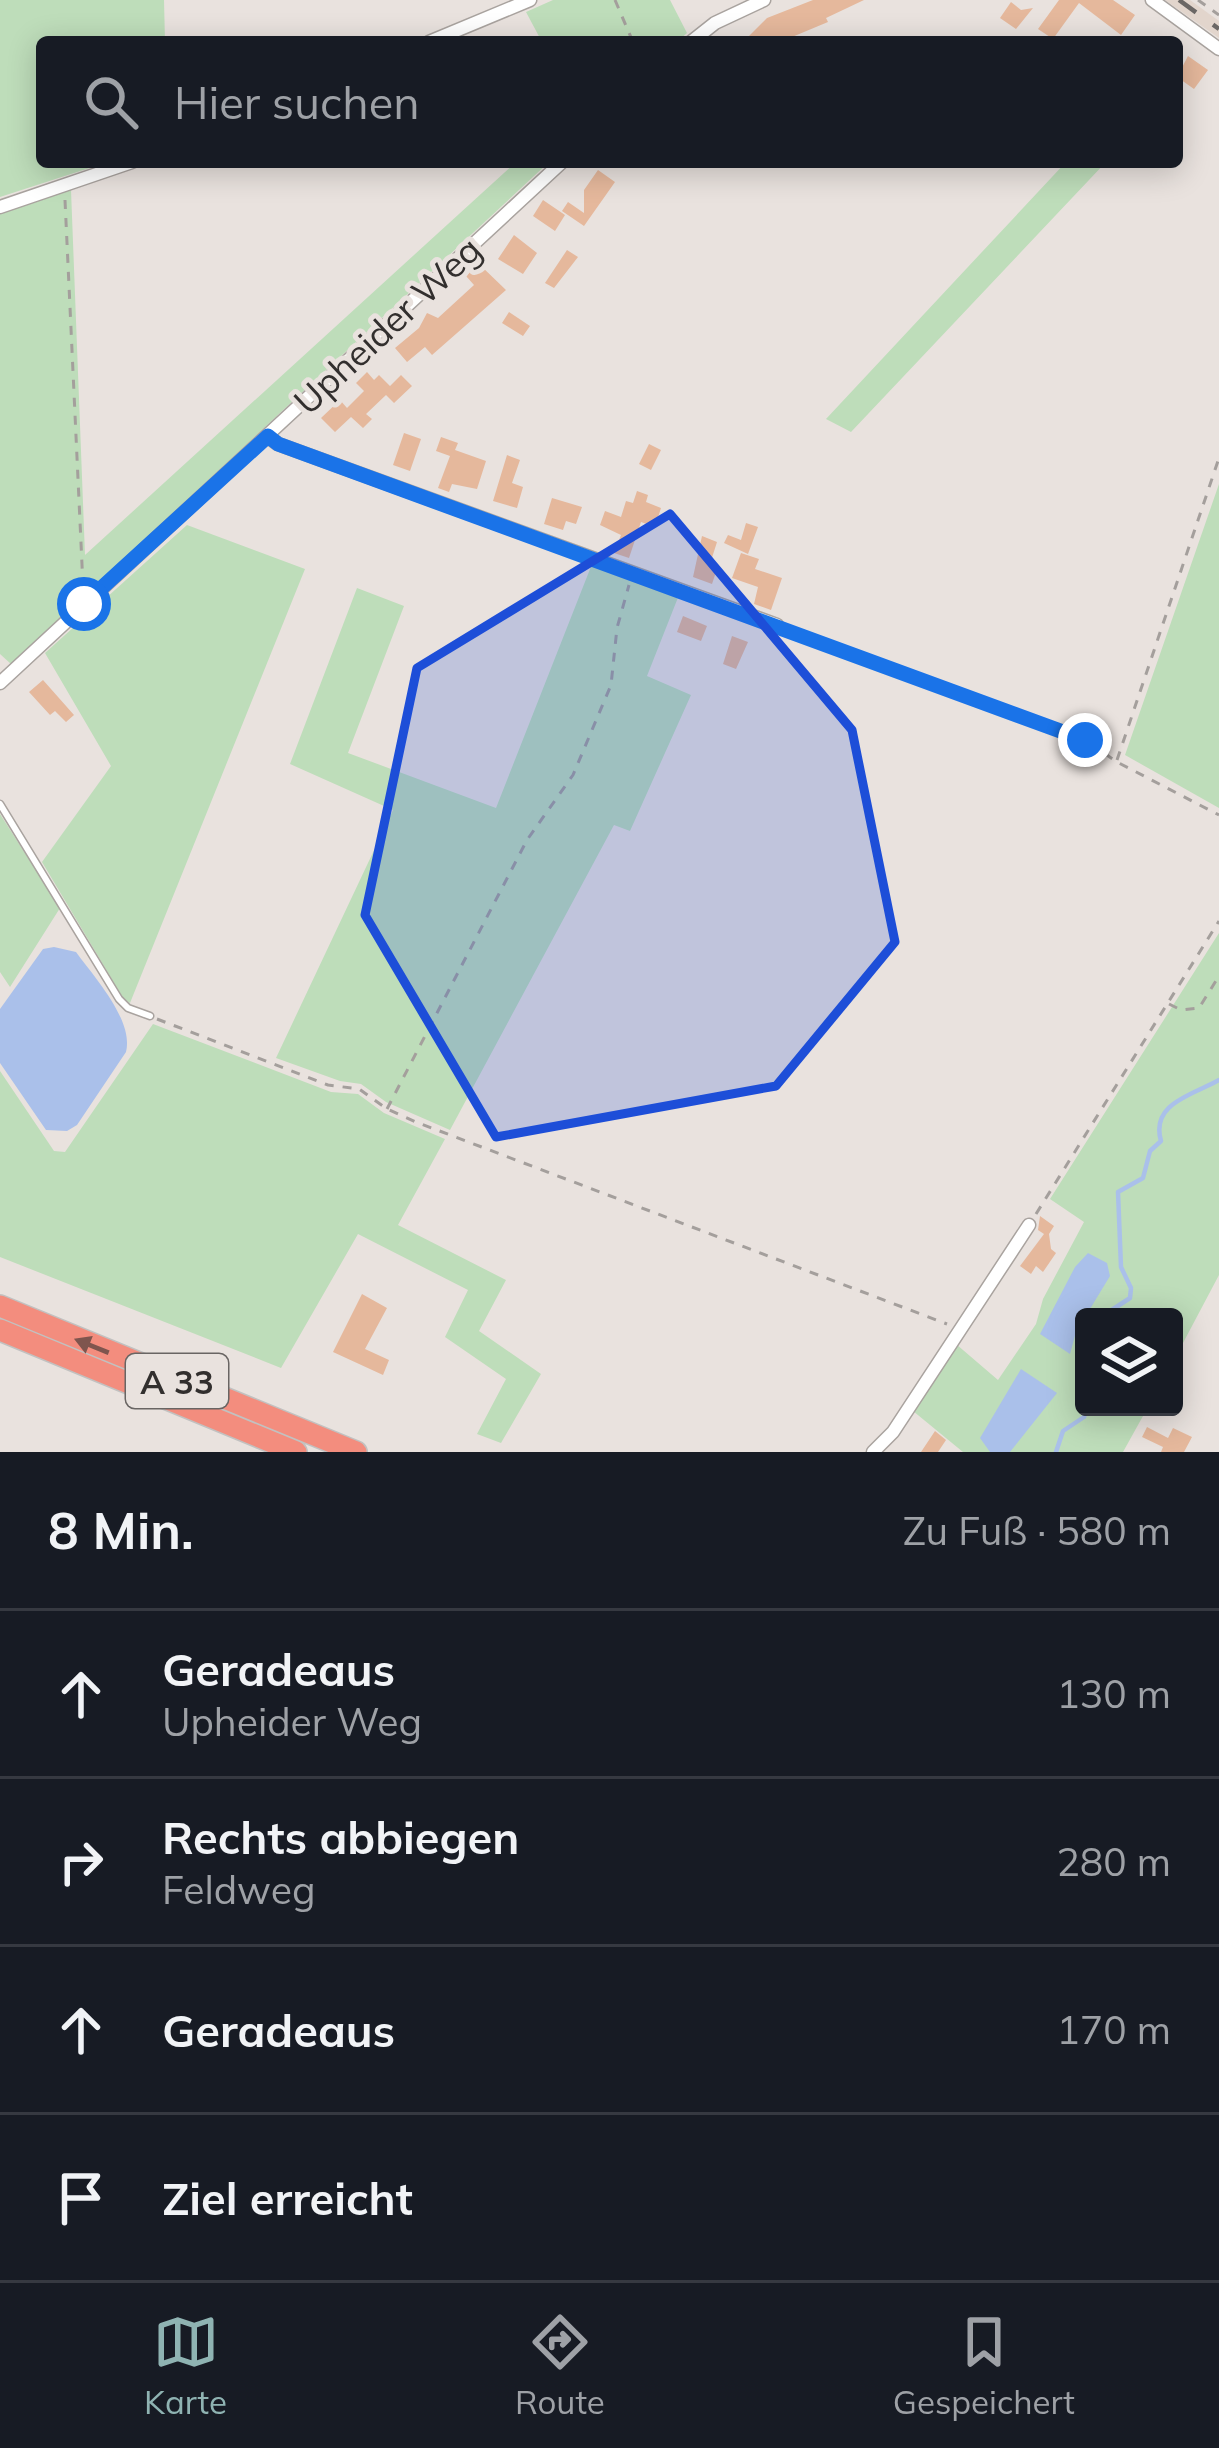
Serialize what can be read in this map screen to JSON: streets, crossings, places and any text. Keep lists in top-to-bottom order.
{
  "streets": {
    "highway": ["A 33"],
    "street": ["Upheider Weg"]
  },
  "page": {
    "search": "Hier suchen",
    "heading": ["8 Min.", "Zu Fuß · 580 m"],
    "list": [
      ["Geradeaus", "Upheider Weg", "130 m"],
      ["Rechts abbiegen", "Feldweg", "280 m"],
      ["Geradeaus", "170 m"],
      "Ziel erreicht"
    ],
    "nav": ["Karte", "Route", "Gespeichert"]
  }
}
